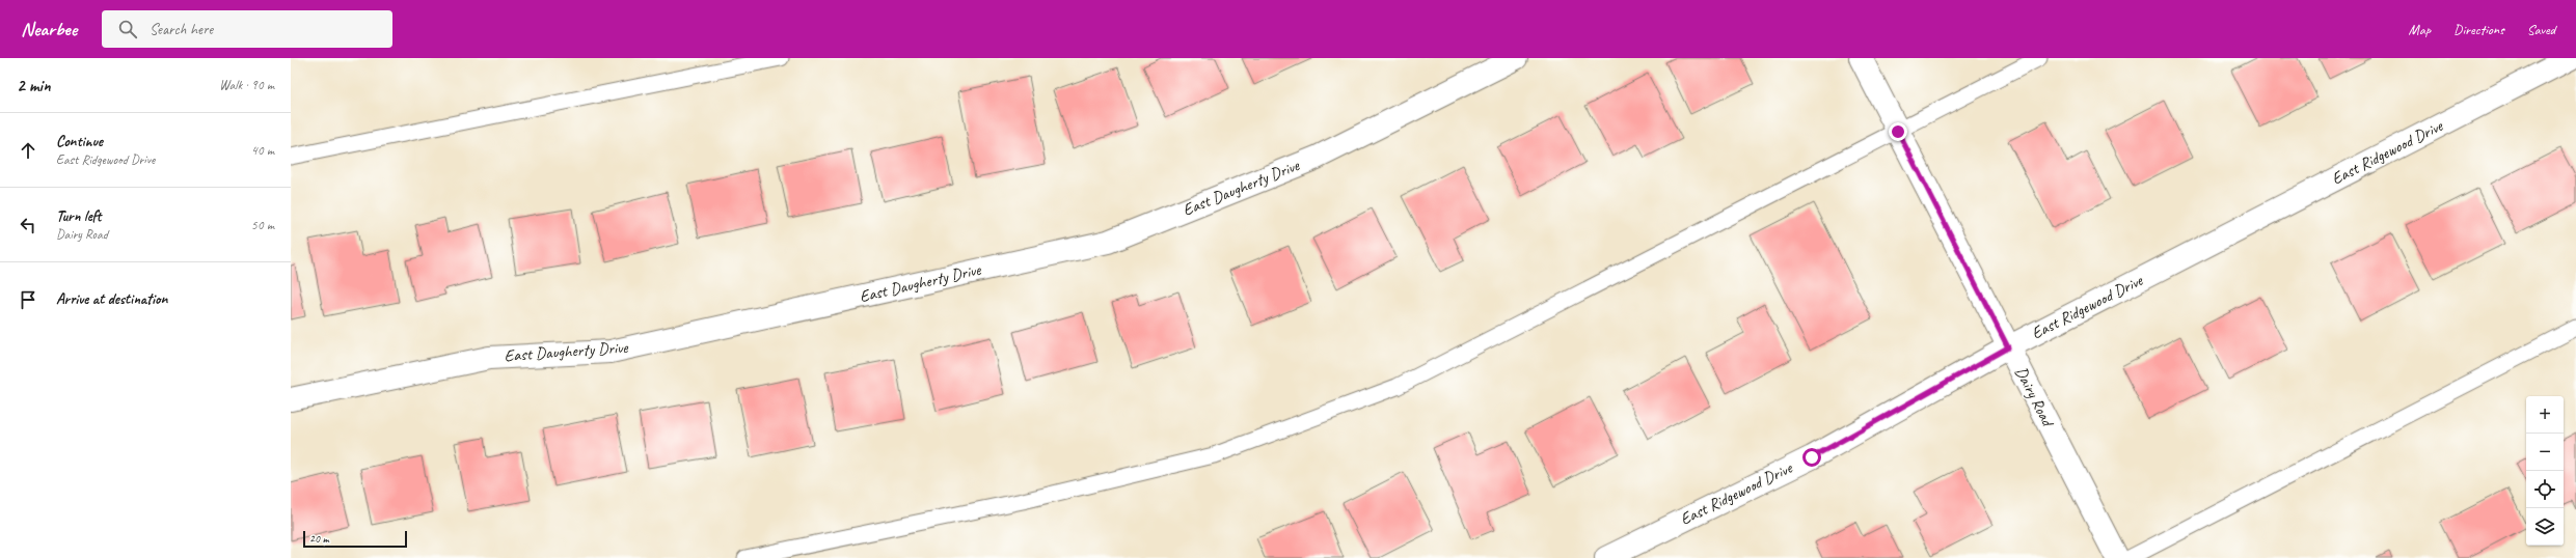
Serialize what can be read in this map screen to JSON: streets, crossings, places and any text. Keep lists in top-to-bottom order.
{
  "streets": {
    "street": ["East Ridgewood Drive", "East Daugherty Drive", "Dairy Road"]
  },
  "crossings": [
    ["East Ridgewood Drive", "Dairy Road"]
  ],
  "scale_bar": "20 m",
  "page": {
    "header": "Nearbee",
    "search": "Search here",
    "nav": ["Map", "Directions", "Saved"],
    "heading": ["2 min", "Walk · 90 m"],
    "list": [
      ["Continue", "East Ridgewood Drive", "40 m"],
      ["Turn left", "Dairy Road", "50 m"],
      "Arrive at destination"
    ],
    "map_buttons": ["+", "−"],
    "scale": "20 m"
  }
}
